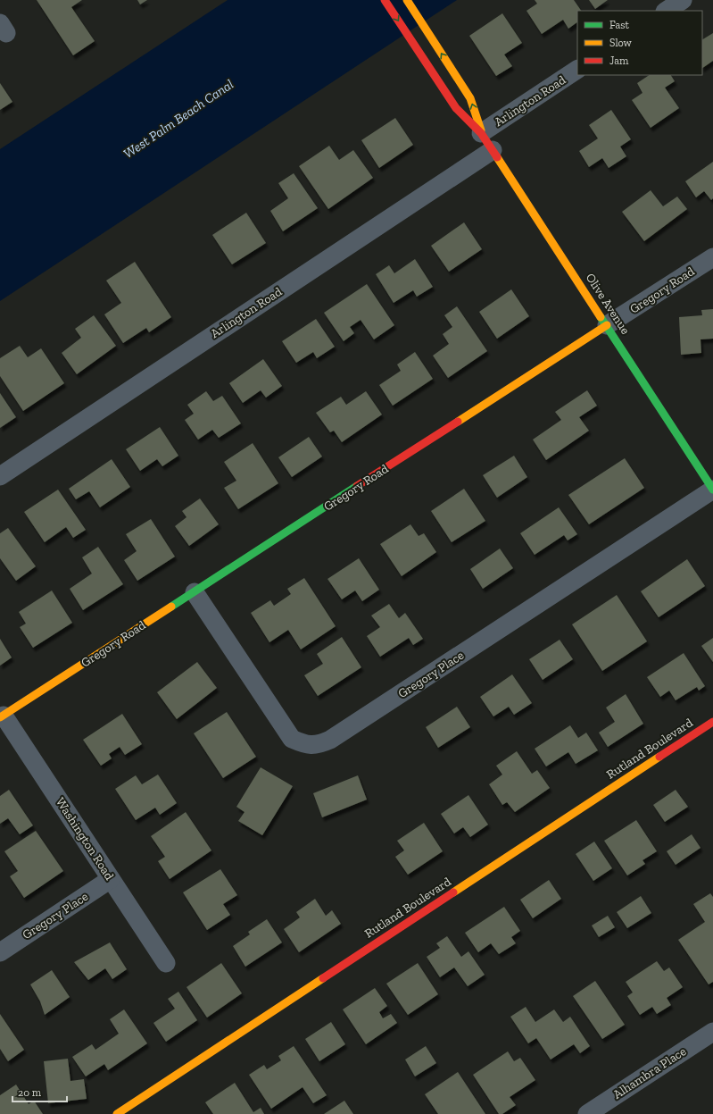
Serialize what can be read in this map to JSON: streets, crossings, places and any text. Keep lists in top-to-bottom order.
{
  "streets": {
    "street": [
      "Arlington Road",
      "Gregory Road",
      "Olive Avenue",
      "Gregory Place",
      "Rutland Boulevard",
      "Washington Road",
      "Alhambra Place"
    ]
  },
  "crossings": [
    ["Arlington Road", "Olive Avenue"],
    ["Gregory Road", "Olive Avenue"],
    ["Gregory Road", "Gregory Place"],
    ["Gregory Road", "Washington Road"],
    ["Olive Avenue", "Gregory Place"],
    ["Gregory Place", "Washington Road"]
  ],
  "water": ["West Palm Beach Canal"],
  "legend": ["Fast", "Slow", "Jam"],
  "scale_bar": "20 m"
}
